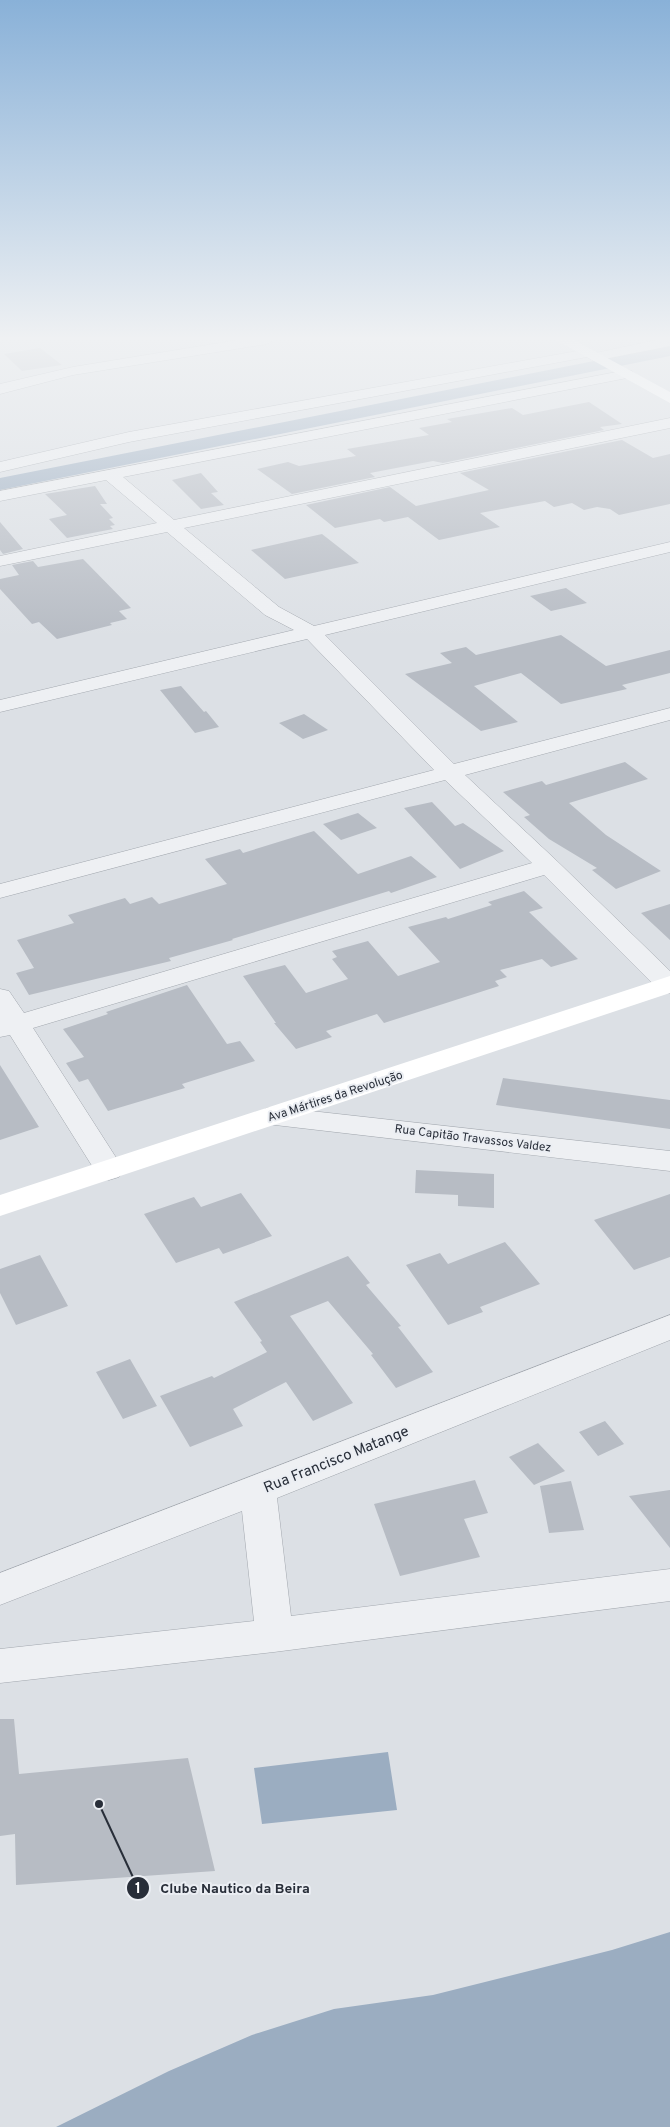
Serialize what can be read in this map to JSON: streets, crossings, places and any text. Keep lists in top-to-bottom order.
{
  "streets": {
    "street": ["Ava Mártires da Revolução", "Rua Capitão Travassos Valdez", "Rua Francisco Matange"]
  },
  "crossings": [
    ["Ava Mártires da Revolução", "Rua Capitão Travassos Valdez"]
  ],
  "places": ["Clube Nautico da Beira"]
}
